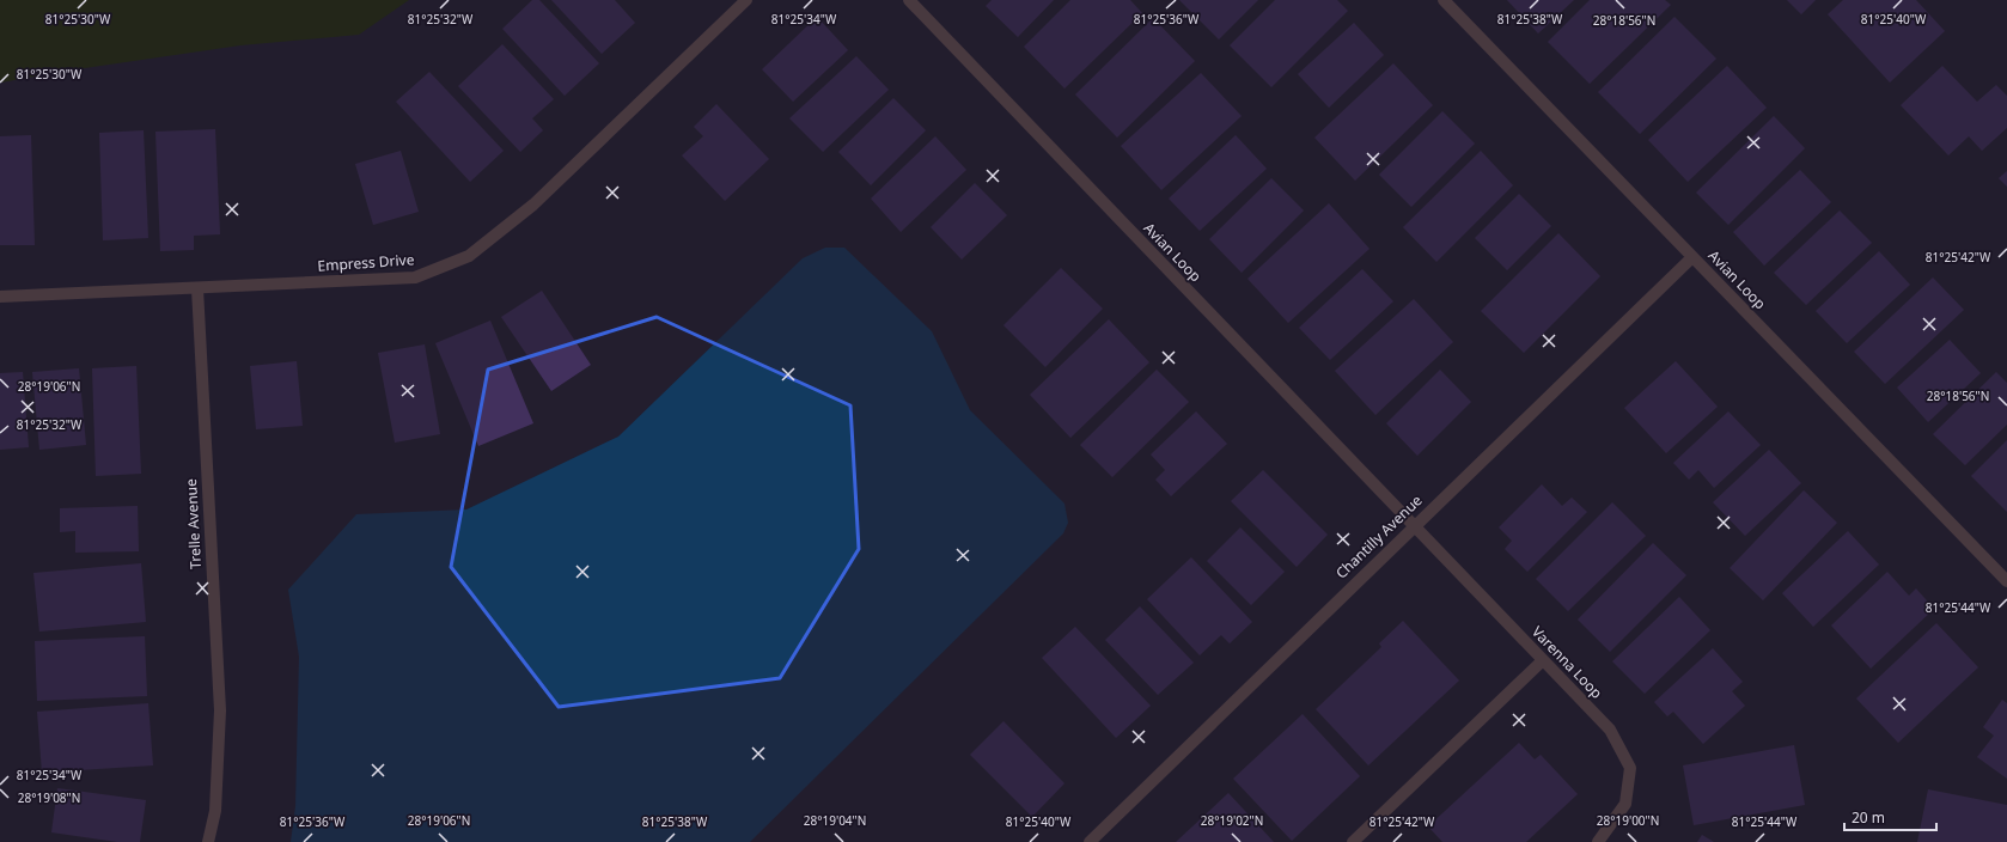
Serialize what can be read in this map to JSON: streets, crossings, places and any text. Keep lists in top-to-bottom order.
{
  "streets": {
    "street": [
      "Avian Loop",
      "Empress Drive",
      "Trelle Avenue",
      "Chantilly Avenue",
      "Varenna Loop"
    ]
  },
  "crossings": [
    ["Avian Loop", "Chantilly Avenue"],
    ["Avian Loop", "Varenna Loop"],
    ["Empress Drive", "Trelle Avenue"],
    ["Chantilly Avenue", "Varenna Loop"]
  ],
  "scale_bar": "20 m",
  "coordinates": [
    "81°25'30\"W",
    "81°25'32\"W",
    "81°25'34\"W",
    "81°25'36\"W",
    "81°25'38\"W",
    "81°25'40\"W",
    "28°18'56\"N",
    "81°25'42\"W",
    "28°19'06\"N",
    "81°25'44\"W",
    "28°19'08\"N",
    "28°19'04\"N",
    "28°19'02\"N",
    "28°19'00\"N"
  ]
}
